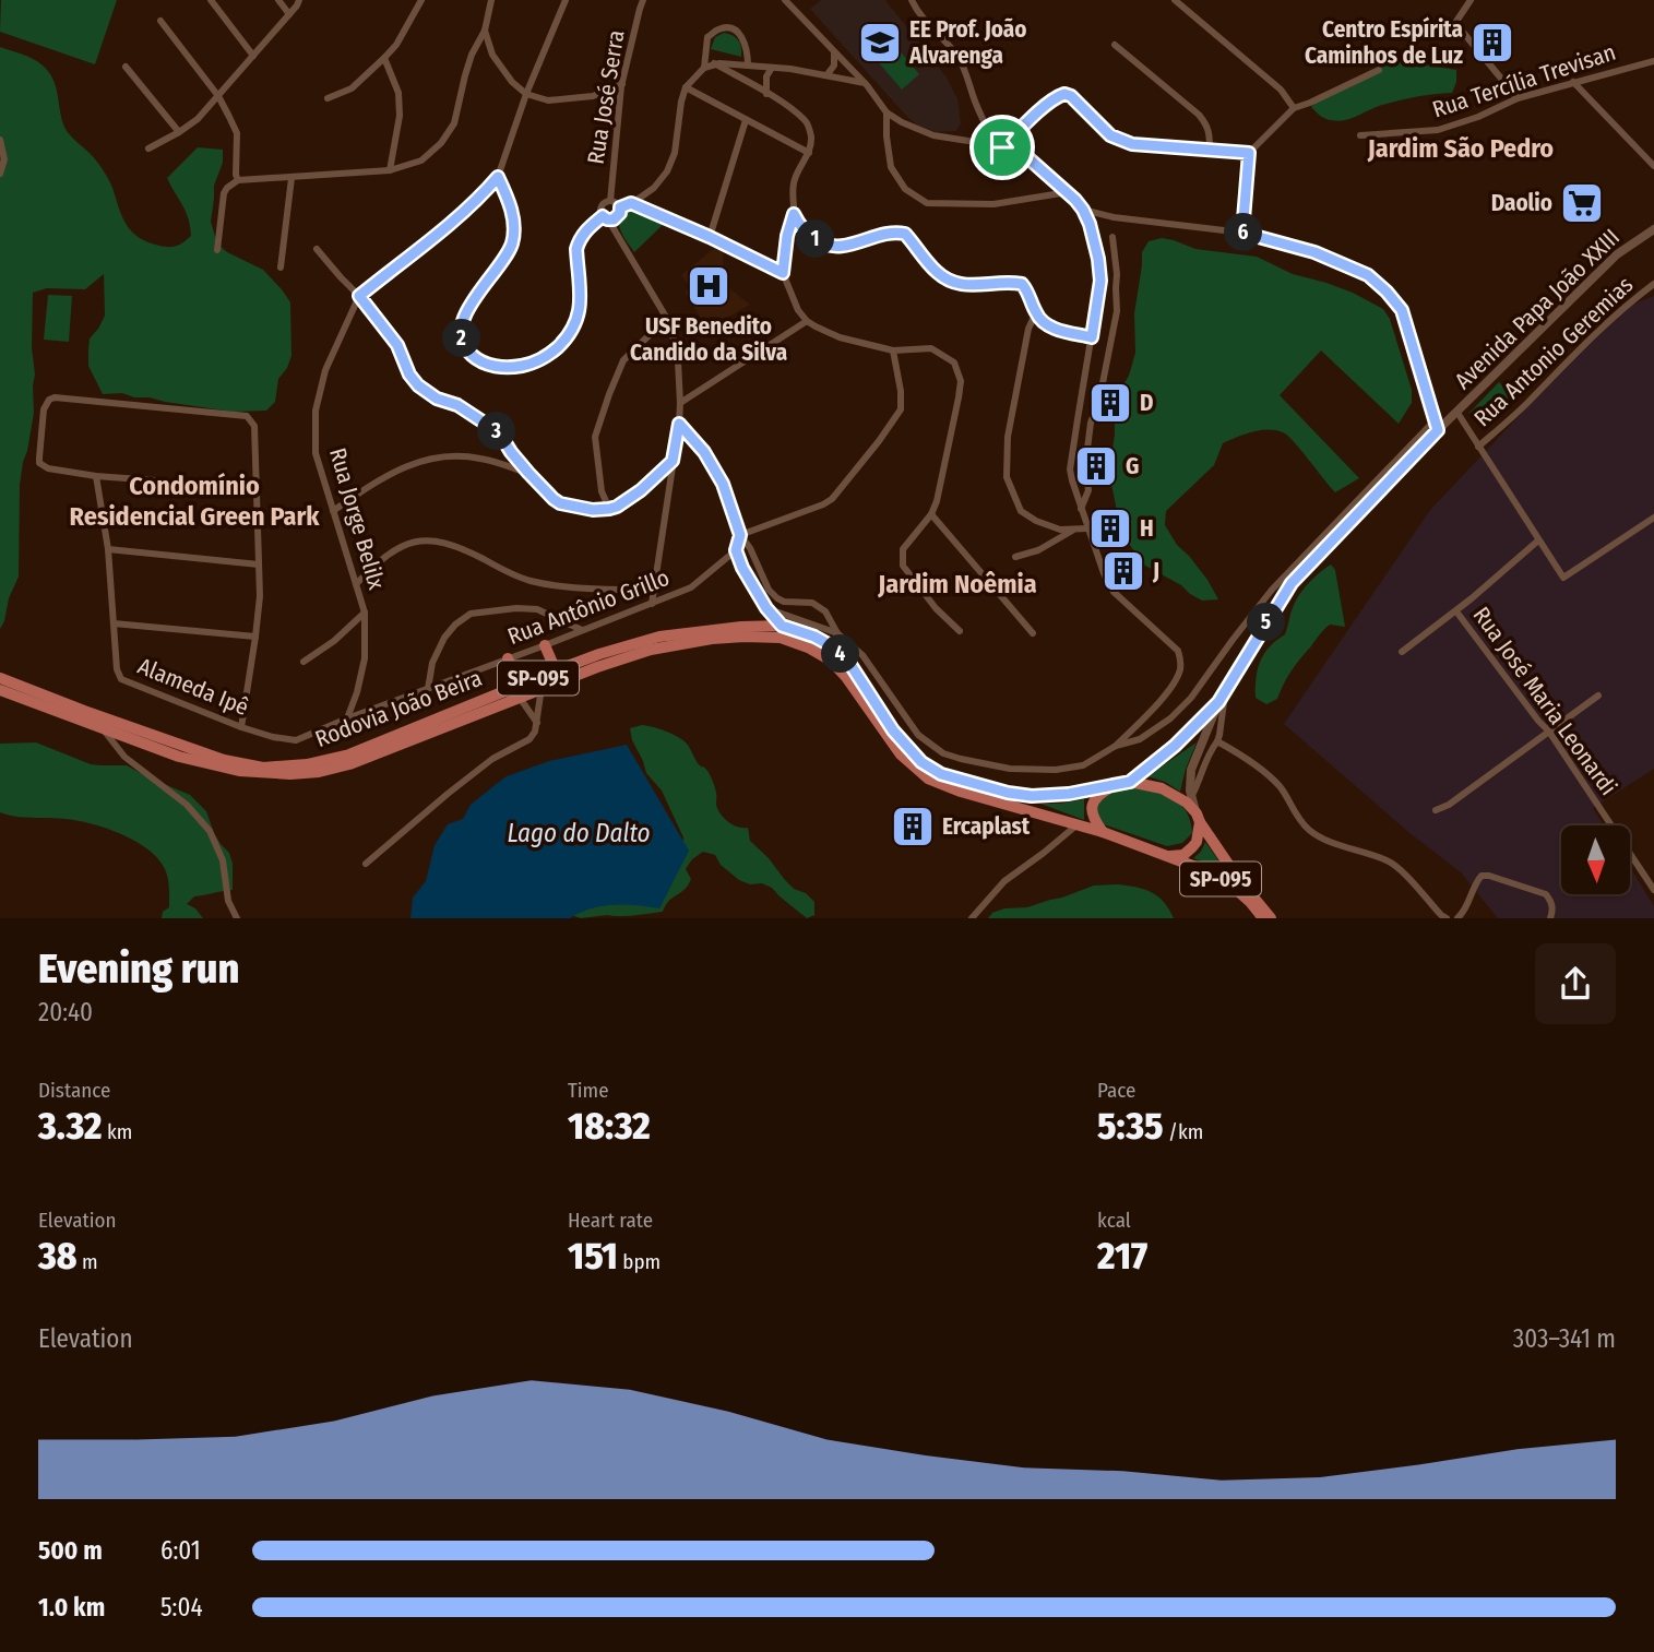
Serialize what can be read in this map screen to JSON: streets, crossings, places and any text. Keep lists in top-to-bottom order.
{
  "streets": {
    "main road": ["Avenida Papa João XXIII", "SP-095", "Rodovia João Beira"],
    "street": [
      "Rua Tercília Trevisan",
      "Rua José Serra",
      "Rua Antonio Geremias",
      "Rua Jorge Belilx",
      "Rua Antônio Grillo",
      "Alameda Ipê",
      "Rua José Maria Leonardi"
    ]
  },
  "crossings": [
    ["Avenida Papa João XXIII", "SP-095"],
    ["Avenida Papa João XXIII", "Rodovia João Beira"],
    ["Rua Jorge Belilx", "Rua Antônio Grillo"],
    ["Rua Antônio Grillo", "Alameda Ipê"],
    ["SP-095", "Rodovia João Beira"]
  ],
  "districts": ["Jardim São Pedro", "Condomínio Residencial Green Park", "Jardim Noêmia"],
  "water": ["Lago do Dalto"],
  "places": {
    "school or university": ["EE Prof. João Alvarenga"],
    "building": [
      "Centro Espírita Caminhos de Luz",
      "D",
      "G",
      "H",
      "J",
      "Ercaplast"
    ],
    "supermarket": ["Daolio"],
    "hospital": ["USF Benedito Candido da Silva"]
  },
  "north": "bottom",
  "page": {
    "pins": [
      "6",
      "1",
      "2",
      "3",
      "5",
      "4"
    ],
    "heading": ["Evening run", "20:40"],
    "stats": [
      ["Distance", "3.32 km"],
      ["Time", "18:32"],
      ["Pace", "5:35 /km"],
      ["Elevation", "38 m"],
      ["Heart rate", "151 bpm"],
      ["kcal", "217"]
    ],
    "chart": ["Elevation", "303–341 m"],
    "list": [
      {
        "name": "500 m",
        "note": "6:01"
      },
      {
        "name": "1.0 km",
        "note": "5:04"
      }
    ]
  }
}
